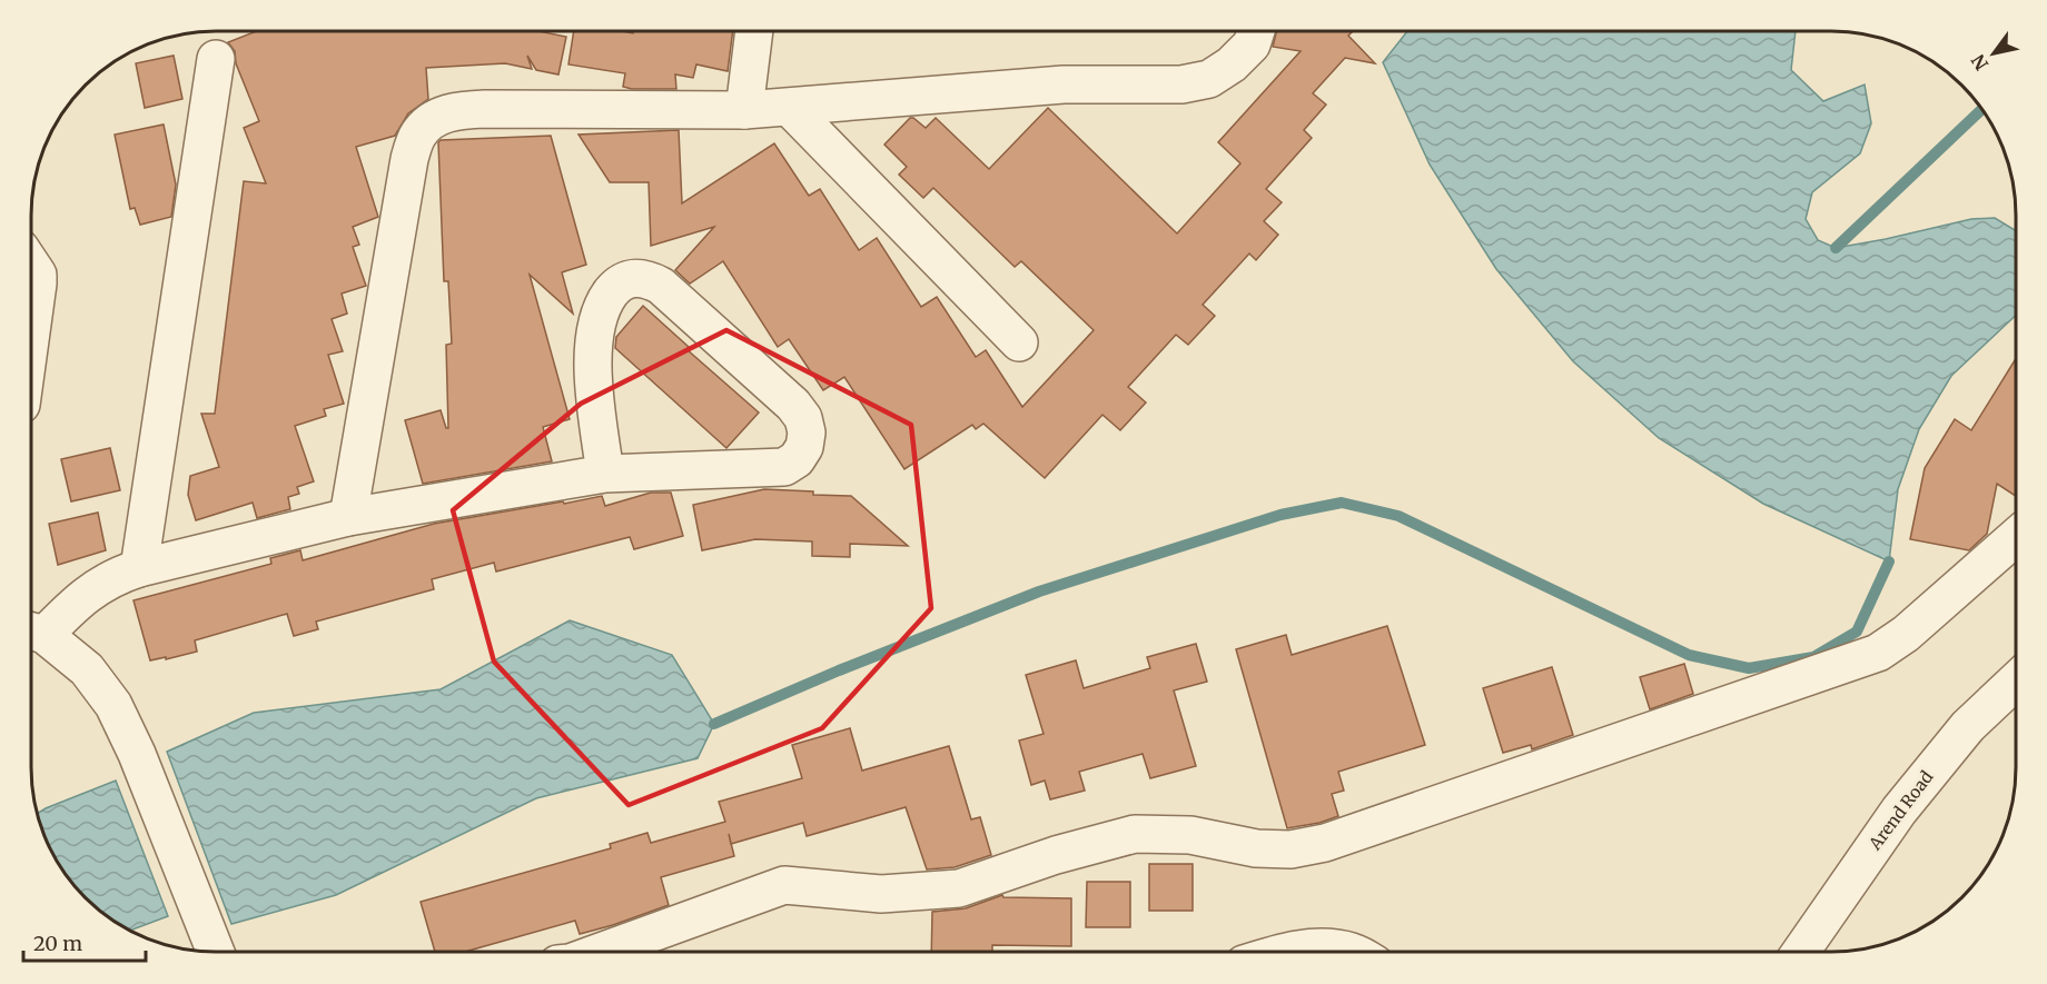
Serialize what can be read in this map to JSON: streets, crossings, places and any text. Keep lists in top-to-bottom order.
{
  "streets": {
    "street": ["Arend Road"]
  },
  "scale_bar": "20 m",
  "north": "bottom left"
}
